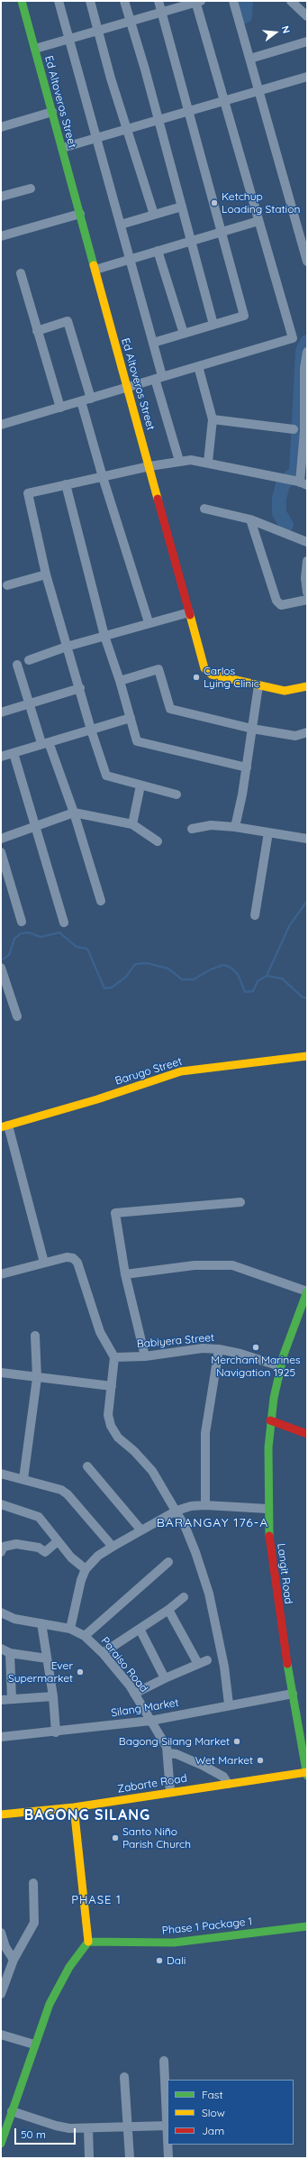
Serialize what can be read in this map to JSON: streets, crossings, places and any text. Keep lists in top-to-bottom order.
{
  "streets": {
    "main road": [
      "Ed Altoveros Street",
      "Barugo Street",
      "Langit Road",
      "Zabarte Road",
      "Phase 1 Package 1"
    ],
    "street": ["Babiyera Street", "Paraiso Road", "Silang Market"]
  },
  "crossings": [
    ["Babiyera Street", "Langit Road"],
    ["Langit Road", "Silang Market"],
    ["Langit Road", "Zabarte Road"],
    ["Paraiso Road", "Silang Market"],
    ["Paraiso Road", "Zabarte Road"]
  ],
  "districts": ["BARANGAY 176-A", "BAGONG SILANG", "PHASE 1"],
  "places": [
    "Ketchup Loading Station",
    "Carlos Lying Clinic",
    "Merchant Marines Navigation 1925",
    "Ever Supermarket",
    "Bagong Silang Market",
    "Wet Market",
    "Santo Niño Parish Church",
    "Dali"
  ],
  "legend": ["Fast", "Slow", "Jam"],
  "scale_bar": "50 m",
  "north": "right"
}
